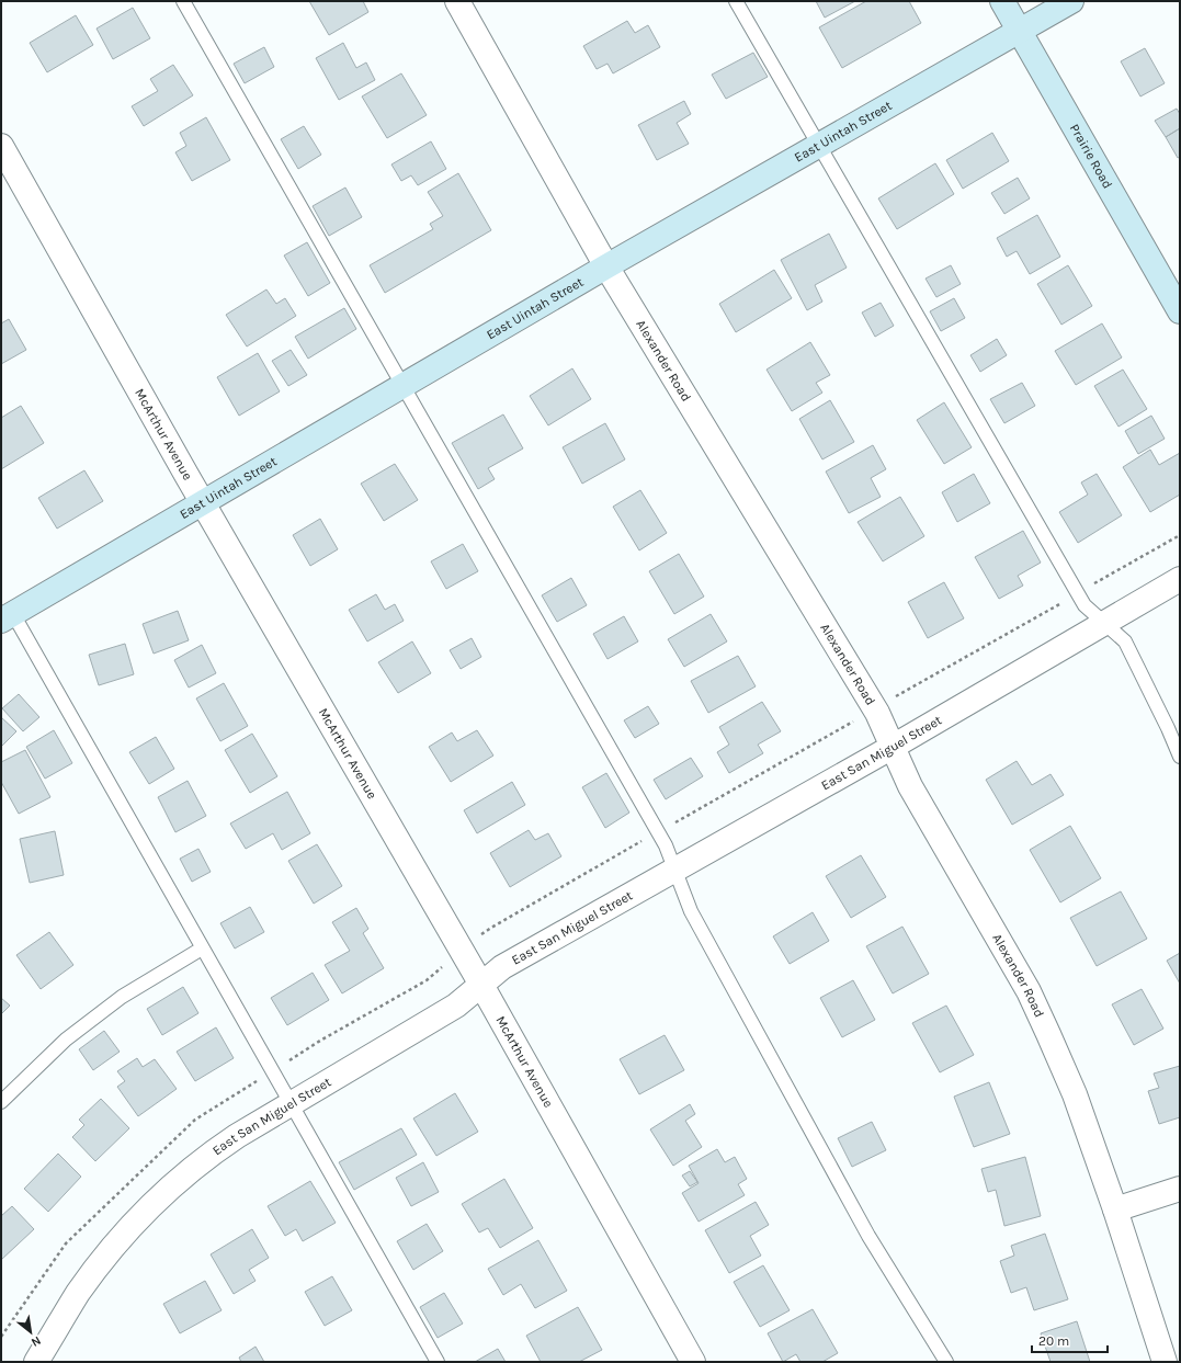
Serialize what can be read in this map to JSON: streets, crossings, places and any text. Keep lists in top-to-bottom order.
{
  "streets": {
    "main road": ["East Uintah Street", "Prairie Road"],
    "street": ["Alexander Road", "McArthur Avenue", "East San Miguel Street"]
  },
  "crossings": [
    ["East Uintah Street", "Prairie Road"],
    ["East Uintah Street", "Alexander Road"],
    ["East Uintah Street", "McArthur Avenue"],
    ["Alexander Road", "East San Miguel Street"],
    ["McArthur Avenue", "East San Miguel Street"]
  ],
  "scale_bar": "20 m",
  "north": "bottom right"
}
